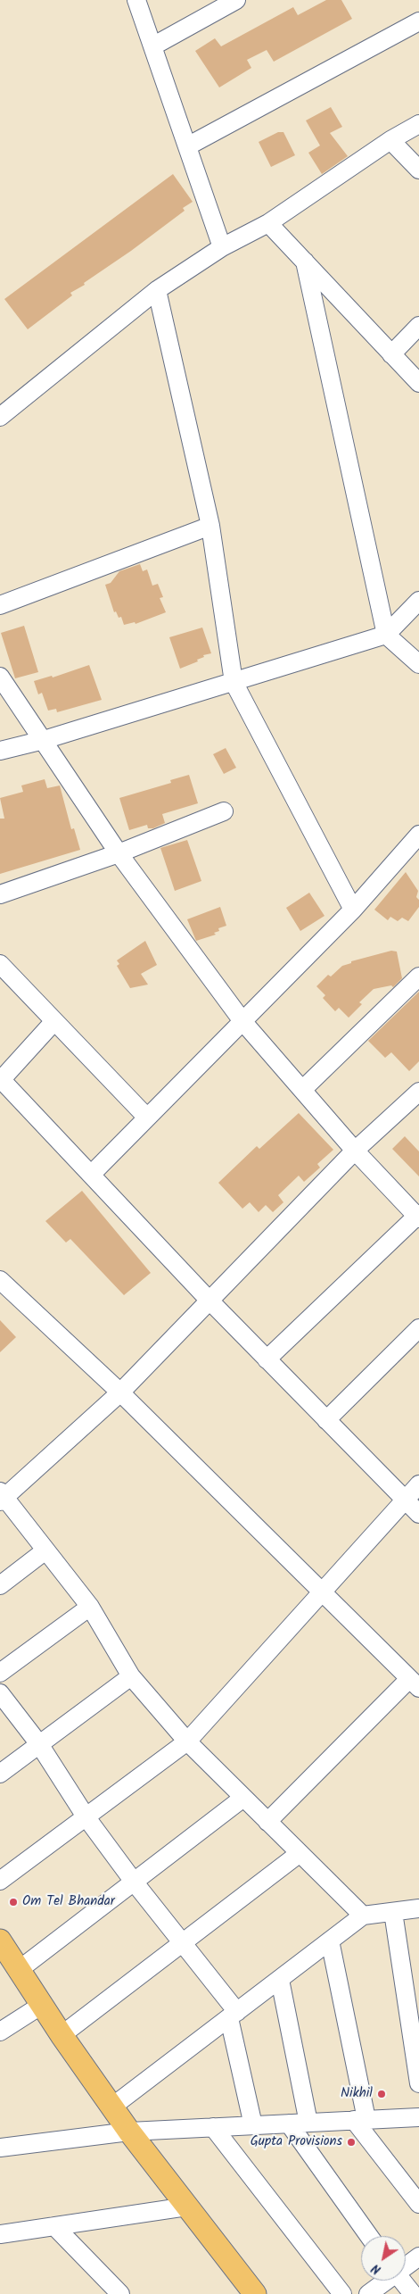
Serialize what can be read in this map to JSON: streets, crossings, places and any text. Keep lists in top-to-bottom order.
{
  "places": ["Om Tel Bhandar", "Nikhil", "Gupta Provisions"],
  "north": "bottom left"
}
